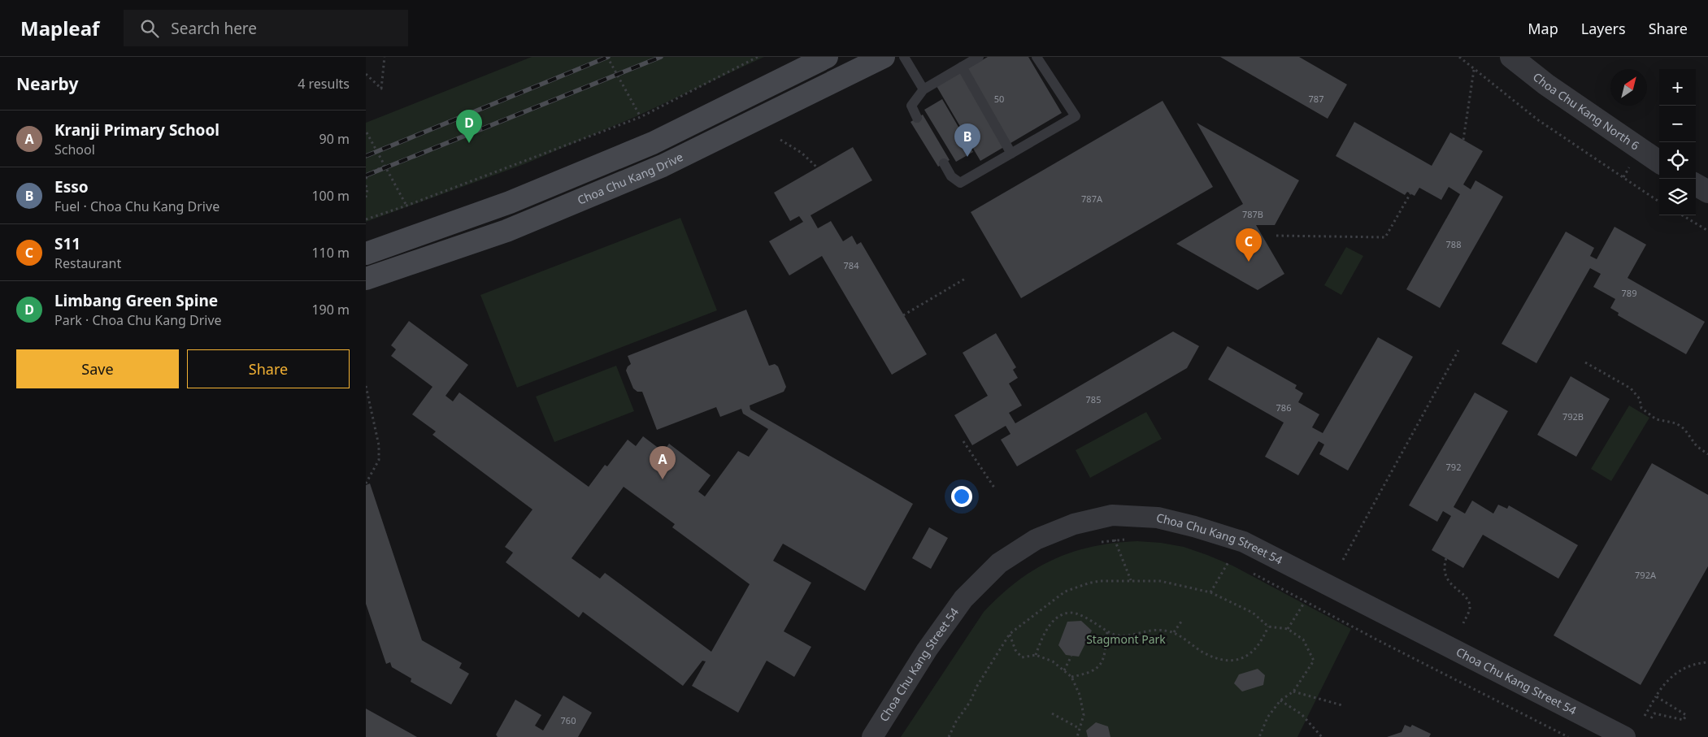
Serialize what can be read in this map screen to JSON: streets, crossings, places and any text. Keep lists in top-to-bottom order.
{
  "streets": {
    "main road": ["Choa Chu Kang Drive"],
    "street": ["Choa Chu Kang North 6", "Choa Chu Kang Street 54"]
  },
  "parks": ["Stagmont Park"],
  "house_numbers": [
    "50",
    "787",
    "787A",
    "787B",
    "788",
    "784",
    "789",
    "785",
    "786",
    "792B",
    "792",
    "792A",
    "760"
  ],
  "north": "top right",
  "page": {
    "header": "Mapleaf",
    "search": "Search here",
    "nav": ["Map", "Layers", "Share"],
    "heading": ["Nearby", "4 results"],
    "map_buttons": ["+", "−"],
    "list": [
      {
        "mark": "A",
        "name": "Kranji Primary School",
        "note": "School",
        "value": "90 m"
      },
      {
        "mark": "B",
        "name": "Esso",
        "note": "Fuel · Choa Chu Kang Drive",
        "value": "100 m"
      },
      {
        "mark": "C",
        "name": "S11",
        "note": "Restaurant",
        "value": "110 m"
      },
      {
        "mark": "D",
        "name": "Limbang Green Spine",
        "note": "Park · Choa Chu Kang Drive",
        "value": "190 m"
      }
    ],
    "pins": [
      "D",
      "B",
      "C",
      "A"
    ],
    "buttons": ["Save", "Share"]
  }
}
